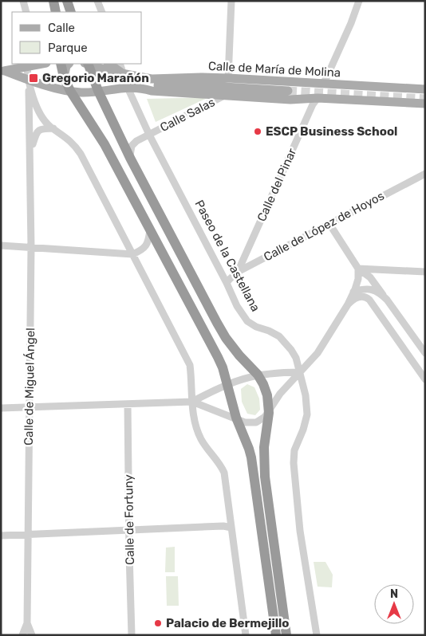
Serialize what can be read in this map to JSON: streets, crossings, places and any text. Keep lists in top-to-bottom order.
{
  "streets": {
    "main road": ["Calle de María de Molina"],
    "street": [
      "Calle Salas",
      "Calle del Pinar",
      "Calle de López de Hoyos",
      "Paseo de la Castellana",
      "Calle de Miguel Ángel",
      "Calle de Fortuny"
    ]
  },
  "crossings": [
    ["Calle de María de Molina", "Calle Salas"],
    ["Calle de María de Molina", "Calle del Pinar"],
    ["Calle de María de Molina", "Paseo de la Castellana"],
    ["Calle de María de Molina", "Calle de Miguel Ángel"],
    ["Calle Salas", "Paseo de la Castellana"],
    ["Calle del Pinar", "Calle de López de Hoyos"],
    ["Calle de López de Hoyos", "Paseo de la Castellana"]
  ],
  "places": {
    "transit": ["Gregorio Marañón"],
    "other": ["ESCP Business School", "Palacio de Bermejillo"]
  },
  "legend": ["Calle", "Parque"],
  "north": "top"
}
